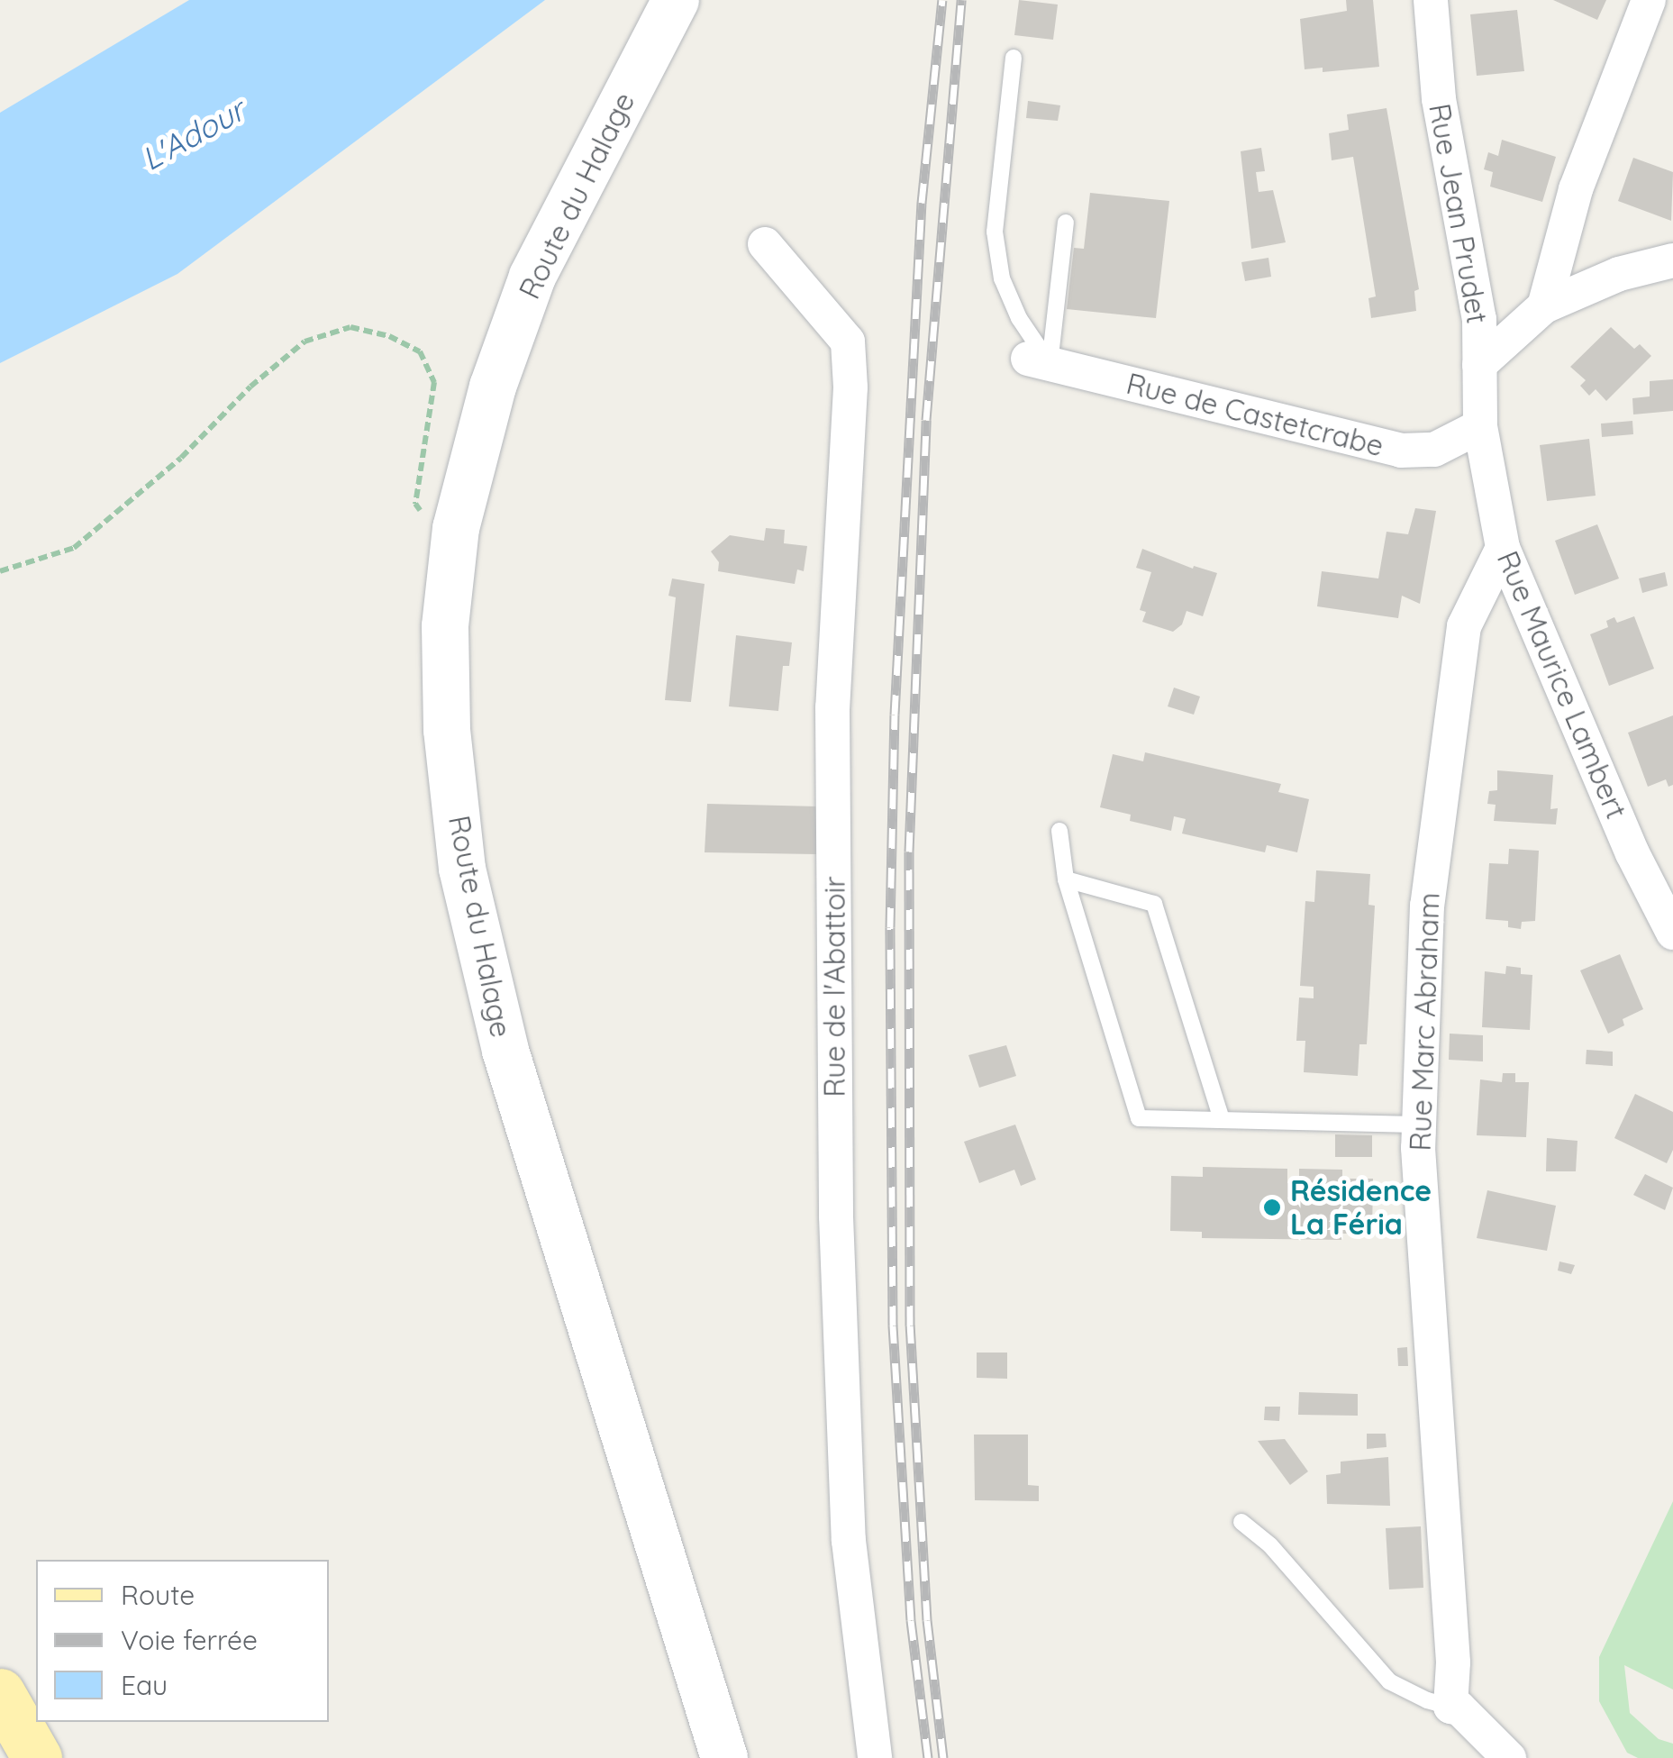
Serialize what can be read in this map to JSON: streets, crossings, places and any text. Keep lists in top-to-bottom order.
{
  "streets": {
    "main road": ["Route du Halage"],
    "street": [
      "Rue Jean Prudet",
      "Rue de Castetcrabe",
      "Rue Maurice Lambert",
      "Rue de l'Abattoir",
      "Rue Marc Abraham"
    ]
  },
  "crossings": [
    ["Rue Jean Prudet", "Rue de Castetcrabe"],
    ["Rue Jean Prudet", "Rue Maurice Lambert"],
    ["Rue de Castetcrabe", "Rue Maurice Lambert"],
    ["Rue Maurice Lambert", "Rue Marc Abraham"]
  ],
  "water": ["L'Adour"],
  "places": ["Résidence La Féria"],
  "legend": ["Route", "Voie ferrée", "Eau"]
}
